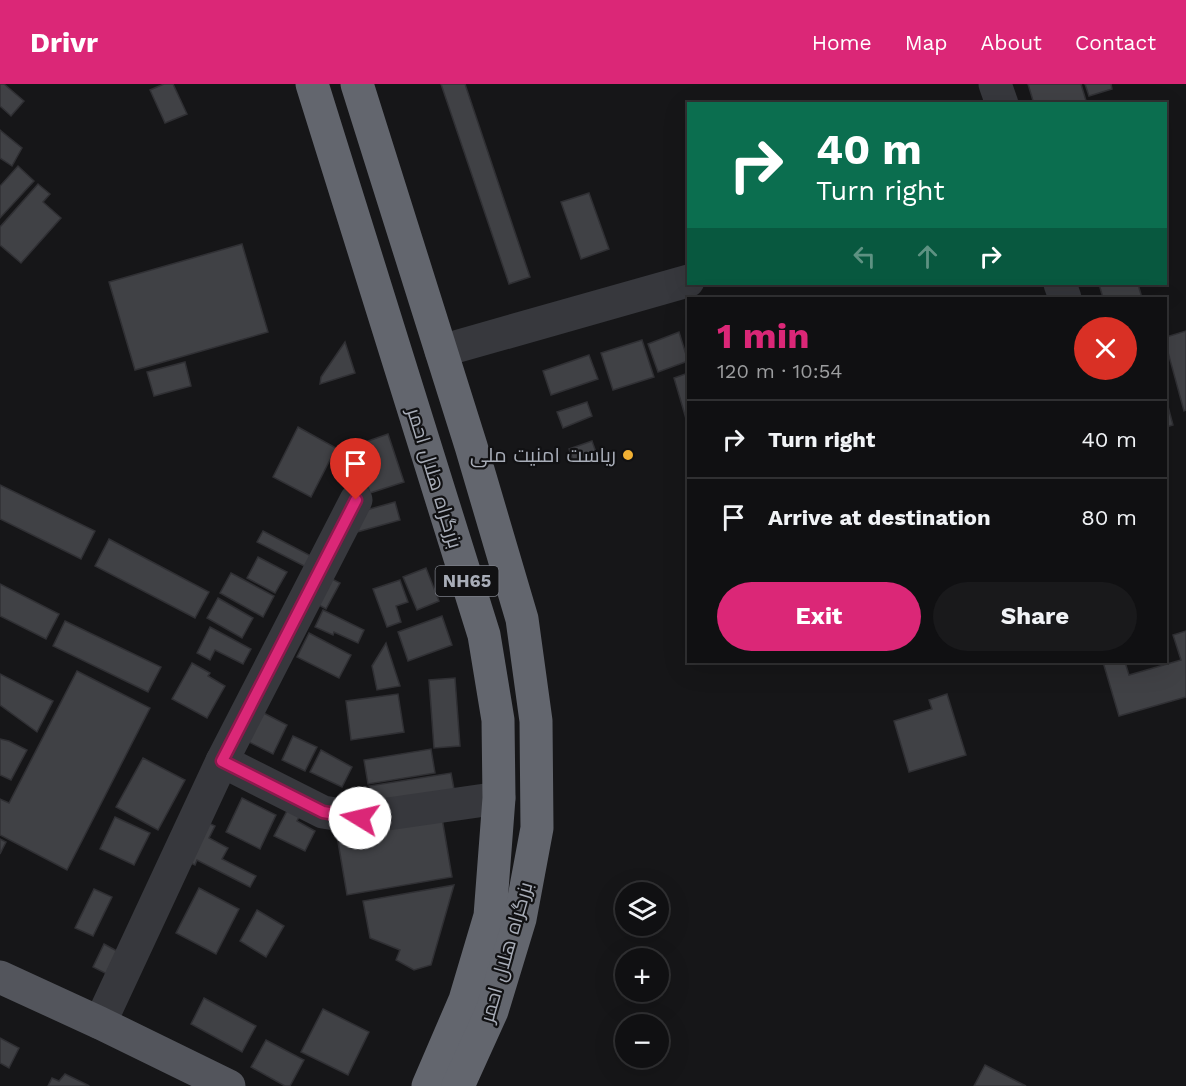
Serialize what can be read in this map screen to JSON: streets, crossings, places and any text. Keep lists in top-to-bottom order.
{
  "streets": {
    "highway": ["بزرگراه هلال احمر", "NH65"]
  },
  "places": ["ریاست امنیت ملی"],
  "page": {
    "header": "Drivr",
    "nav": [
      "Home",
      "Map",
      "About",
      "Contact"
    ],
    "turn": ["40 m", "Turn right"],
    "heading": ["1 min", "120 m · 10:54"],
    "list": [
      {
        "name": "Turn right",
        "value": "40 m"
      },
      {
        "name": "Arrive at destination",
        "value": "80 m"
      }
    ],
    "buttons": ["Exit", "Share"],
    "map_buttons": ["+", "−"]
  }
}
